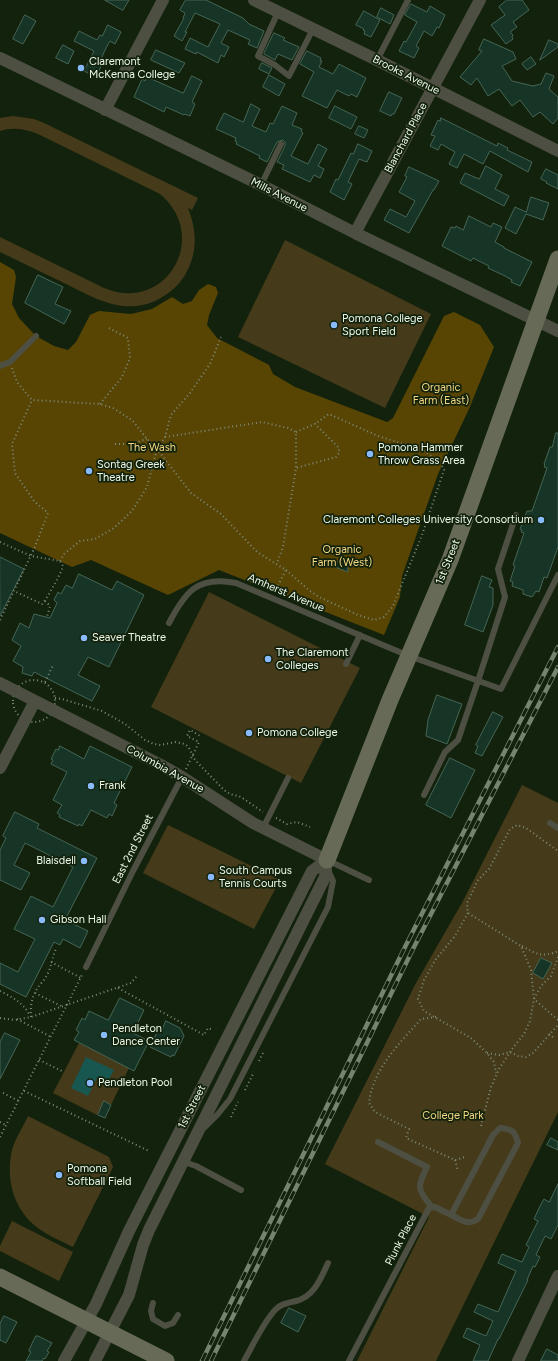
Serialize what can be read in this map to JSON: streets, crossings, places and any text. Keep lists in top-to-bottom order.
{
  "streets": {
    "street": [
      "Brooks Avenue",
      "Blanchard Place",
      "Mills Avenue",
      "1st Street",
      "Columbia Avenue"
    ],
    "lane": ["Amherst Avenue", "East 2nd Street", "Plunk Place"]
  },
  "crossings": [
    ["Brooks Avenue", "Blanchard Place"],
    ["Blanchard Place", "Mills Avenue"],
    ["Mills Avenue", "1st Street"],
    ["1st Street", "Amherst Avenue"],
    ["1st Street", "Columbia Avenue"],
    ["Columbia Avenue", "East 2nd Street"]
  ],
  "parks": [
    "Organic Farm (East)",
    "The Wash",
    "Organic Farm (West)",
    "College Park"
  ],
  "places": [
    "Claremont McKenna College",
    "Pomona College Sport Field",
    "Pomona Hammer Throw Grass Area",
    "Sontag Greek Theatre",
    "Claremont Colleges University Consortium",
    "Seaver Theatre",
    "The Claremont Colleges",
    "Pomona College",
    "Frank",
    "Blaisdell",
    "South Campus Tennis Courts",
    "Gibson Hall",
    "Pendleton Dance Center",
    "Pendleton Pool",
    "Pomona Softball Field"
  ]
}
